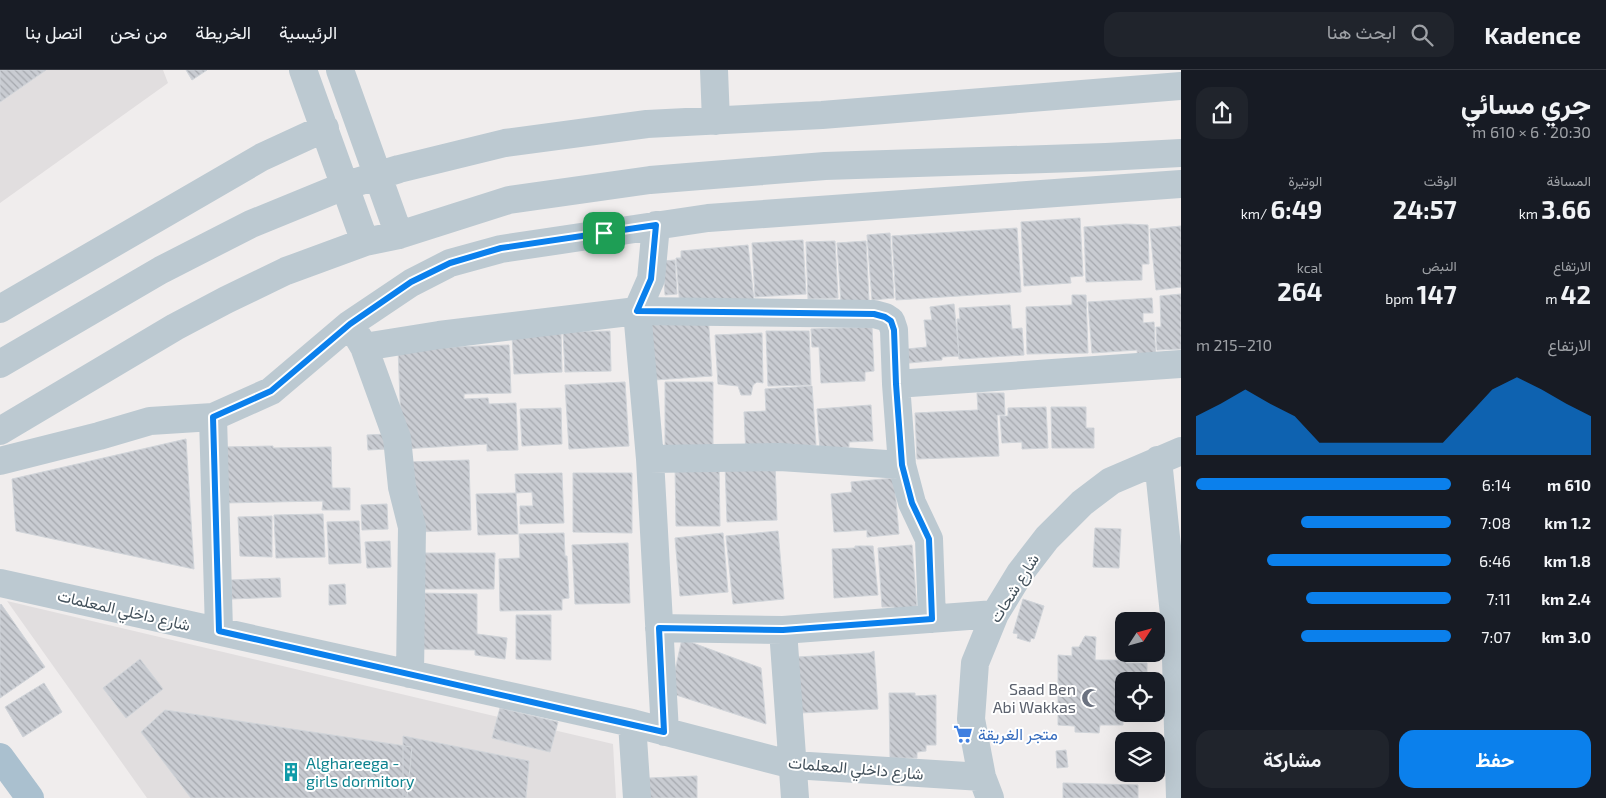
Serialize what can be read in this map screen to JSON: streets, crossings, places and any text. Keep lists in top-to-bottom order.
{
  "streets": {
    "street": ["شارع شحات", "شارع داخلي المعلمات"]
  },
  "crossings": [
    ["شارع شحات", "شارع داخلي المعلمات"]
  ],
  "places": {
    "mosque": ["Saad Ben Abi Wakkas"],
    "supermarket": ["متجر الغريقة"],
    "building": ["Alghareega - girls dormitory"]
  },
  "north": "top right",
  "page": {
    "header": "Kadence",
    "search": "ابحث هنا",
    "nav": [
      "الرئيسية",
      "الخريطة",
      "من نحن",
      "اتصل بنا"
    ],
    "heading": ["جري مسائي", "20:30 · 6 × 610 m"],
    "stats": [
      ["المسافة", "3.66 km"],
      ["الوقت", "24:57"],
      ["الوتيرة", "6:49 /km"],
      ["الارتفاع", "42 m"],
      ["النبض", "147 bpm"],
      ["kcal", "264"]
    ],
    "chart": ["الارتفاع", "210–215 m"],
    "list": [
      {
        "name": "610 m",
        "note": "6:14"
      },
      {
        "name": "1.2 km",
        "note": "7:08"
      },
      {
        "name": "1.8 km",
        "note": "6:46"
      },
      {
        "name": "2.4 km",
        "note": "7:11"
      },
      {
        "name": "3.0 km",
        "note": "7:07"
      }
    ],
    "buttons": ["حفظ", "مشاركة"]
  }
}
